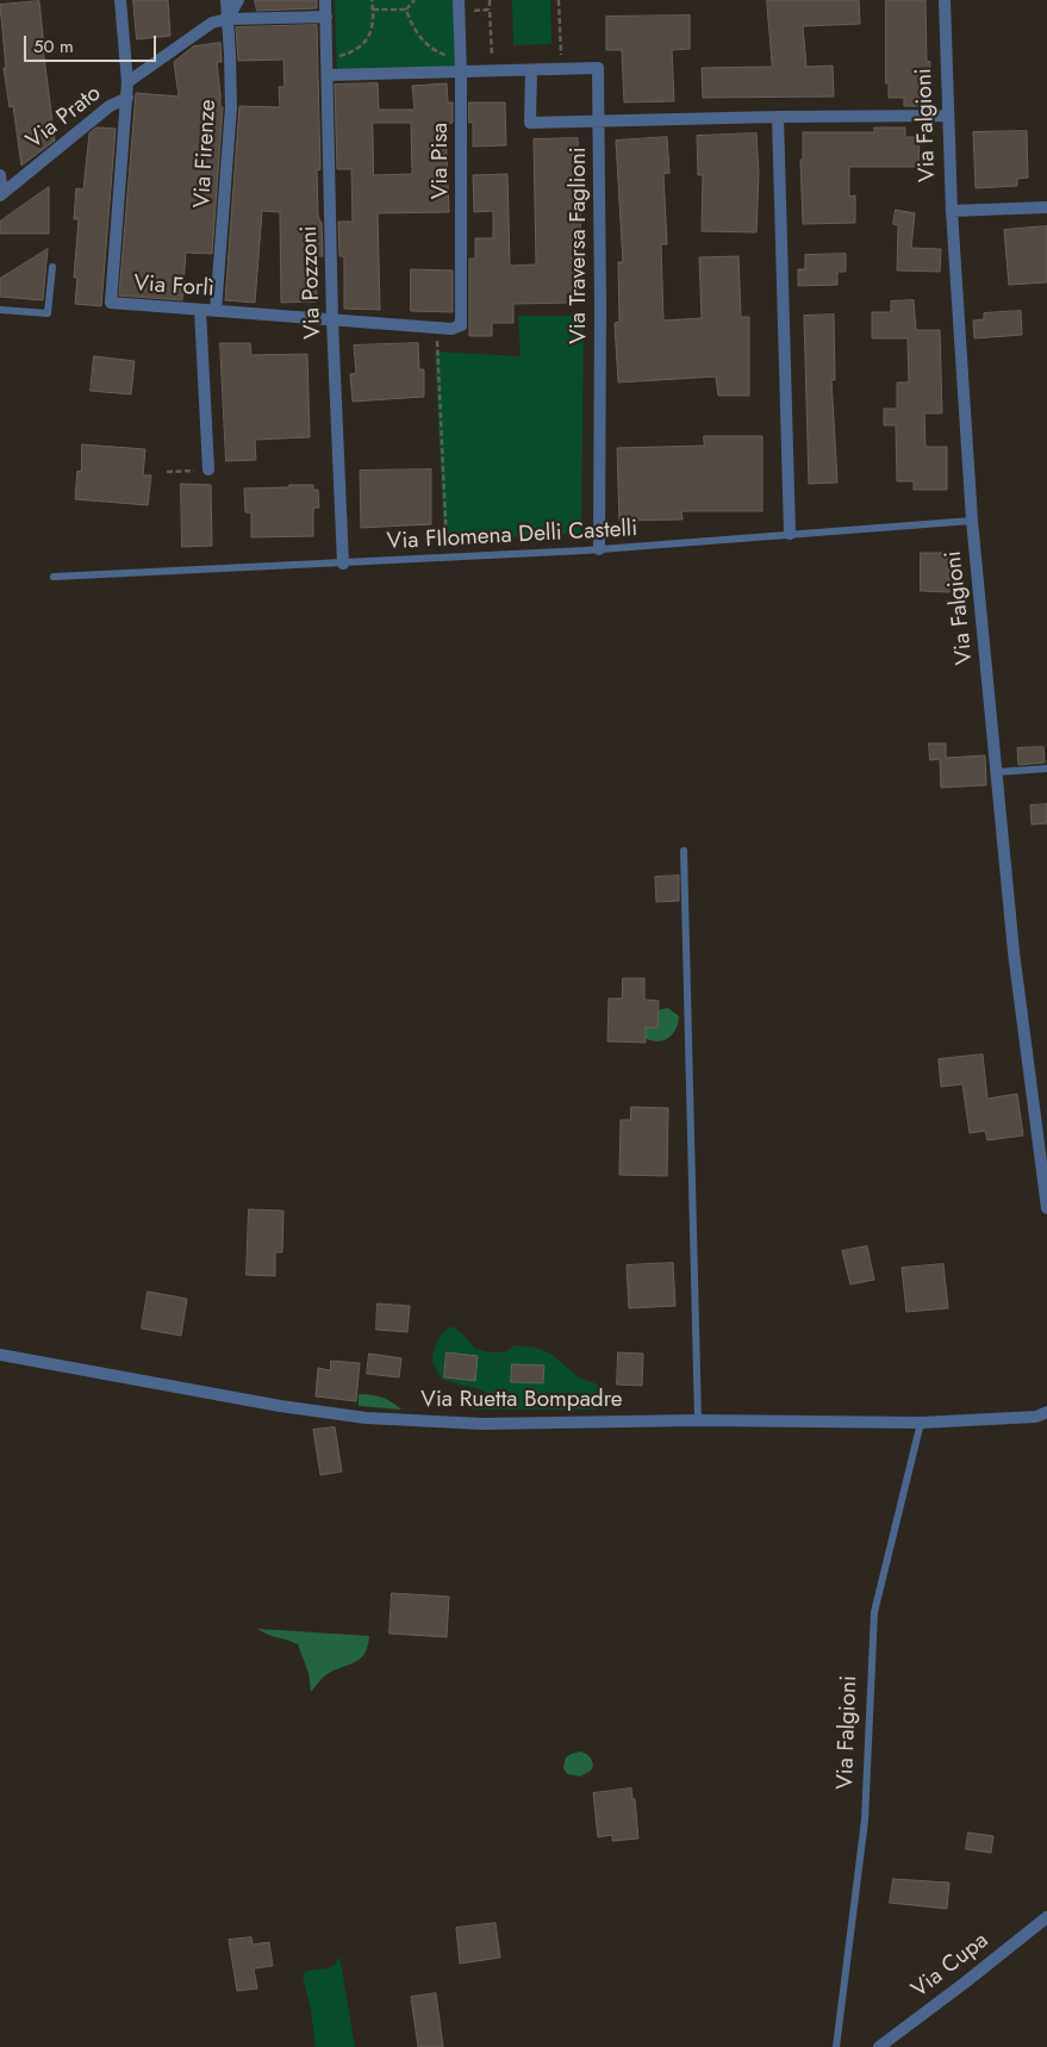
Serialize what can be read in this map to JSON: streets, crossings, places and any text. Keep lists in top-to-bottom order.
{
  "streets": {
    "street": [
      "Via Prato",
      "Via Falgioni",
      "Via Firenze",
      "Via Pisa",
      "Via Traversa Faglioni",
      "Via Pozzoni",
      "Via Forlì",
      "Via Ruetta Bompadre",
      "Via Cupa"
    ],
    "lane": ["Via FIlomena Delli Castelli"]
  },
  "crossings": [
    ["Via Prato", "Via Firenze"],
    ["Via Prato", "Via Pozzoni"],
    ["Via Prato", "Via Forlì"],
    ["Via Falgioni", "Via Traversa Faglioni"],
    ["Via Falgioni", "Via FIlomena Delli Castelli"],
    ["Via Falgioni", "Via Ruetta Bompadre"],
    ["Via Firenze", "Via Forlì"],
    ["Via Pisa", "Via Forlì"],
    ["Via Traversa Faglioni", "Via FIlomena Delli Castelli"],
    ["Via Pozzoni", "Via Forlì"],
    ["Via Pozzoni", "Via FIlomena Delli Castelli"]
  ],
  "scale_bar": "50 m"
}
